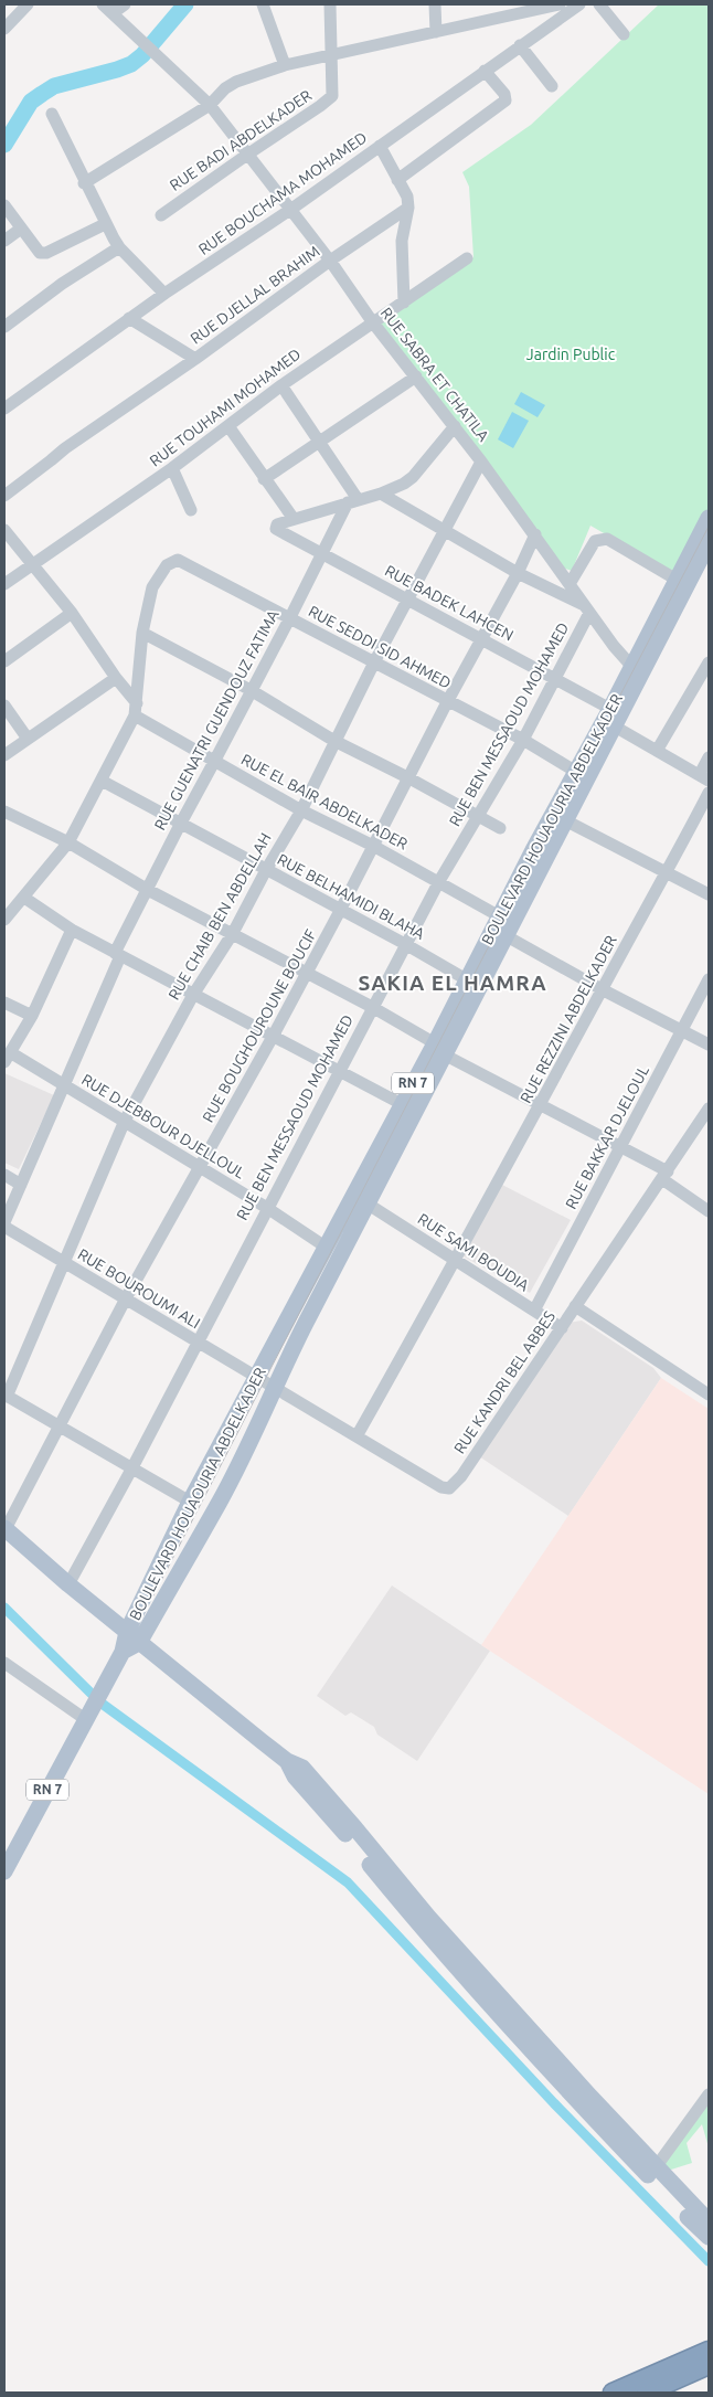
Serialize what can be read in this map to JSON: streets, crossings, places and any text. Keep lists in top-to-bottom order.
{
  "streets": {
    "main road": ["BOULEVARD HOUAOURIA ABDELKADER", "RN 7"],
    "street": [
      "RUE BADI ABDELKADER",
      "RUE BOUCHAMA MOHAMED",
      "RUE DJELLAL BRAHIM",
      "RUE SABRA ET CHATILA",
      "RUE TOUHAMI MOHAMED",
      "RUE BADEK LAHCEN",
      "RUE SEDDI SID AHMED",
      "RUE GUENATRI GUENDOUZ FATIMA",
      "RUE BEN MESSAOUD MOHAMED",
      "RUE EL BAIR ABDELKADER",
      "RUE BELHAMIDI BLAHA",
      "RUE CHAIB BEN ABDELLAH",
      "RUE REZZINI ABDELKADER",
      "RUE BOUGHOUROUNE BOUCIF",
      "RUE DJEBBOUR DJELLOUL",
      "RUE BAKKAR DJELOUL",
      "RUE SAMI BOUDIA",
      "RUE BOUROUMI ALI",
      "RUE KANDRI BEL ABBES"
    ]
  },
  "crossings": [
    ["RUE BADI ABDELKADER", "RUE SABRA ET CHATILA"],
    ["RUE BOUCHAMA MOHAMED", "RUE SABRA ET CHATILA"],
    ["RUE DJELLAL BRAHIM", "RUE SABRA ET CHATILA"],
    ["RUE SABRA ET CHATILA", "RUE TOUHAMI MOHAMED"],
    ["RUE SABRA ET CHATILA", "RUE BEN MESSAOUD MOHAMED"],
    ["RUE SABRA ET CHATILA", "BOULEVARD HOUAOURIA ABDELKADER"],
    ["RUE SABRA ET CHATILA", "RUE CHAIB BEN ABDELLAH"],
    ["RUE SABRA ET CHATILA", "RUE BOUGHOUROUNE BOUCIF"],
    ["RUE BADEK LAHCEN", "RUE GUENATRI GUENDOUZ FATIMA"],
    ["RUE BADEK LAHCEN", "RUE BEN MESSAOUD MOHAMED"],
    ["RUE BADEK LAHCEN", "BOULEVARD HOUAOURIA ABDELKADER"],
    ["RUE BADEK LAHCEN", "RUE CHAIB BEN ABDELLAH"],
    ["RUE BADEK LAHCEN", "RUE BOUGHOUROUNE BOUCIF"],
    ["RUE SEDDI SID AHMED", "RUE GUENATRI GUENDOUZ FATIMA"],
    ["RUE SEDDI SID AHMED", "RUE BEN MESSAOUD MOHAMED"],
    ["RUE SEDDI SID AHMED", "BOULEVARD HOUAOURIA ABDELKADER"],
    ["RUE SEDDI SID AHMED", "RUE CHAIB BEN ABDELLAH"],
    ["RUE SEDDI SID AHMED", "RUE BOUGHOUROUNE BOUCIF"],
    ["RUE GUENATRI GUENDOUZ FATIMA", "RUE EL BAIR ABDELKADER"],
    ["RUE GUENATRI GUENDOUZ FATIMA", "RUE BELHAMIDI BLAHA"],
    ["RUE BEN MESSAOUD MOHAMED", "RUE EL BAIR ABDELKADER"],
    ["RUE BEN MESSAOUD MOHAMED", "RUE BELHAMIDI BLAHA"],
    ["RUE BEN MESSAOUD MOHAMED", "RUE DJEBBOUR DJELLOUL"],
    ["RUE BEN MESSAOUD MOHAMED", "RUE BOUROUMI ALI"],
    ["RUE EL BAIR ABDELKADER", "BOULEVARD HOUAOURIA ABDELKADER"],
    ["RUE EL BAIR ABDELKADER", "RUE CHAIB BEN ABDELLAH"],
    ["RUE EL BAIR ABDELKADER", "RUE REZZINI ABDELKADER"],
    ["RUE EL BAIR ABDELKADER", "RUE BOUGHOUROUNE BOUCIF"],
    ["RUE EL BAIR ABDELKADER", "RUE BAKKAR DJELOUL"],
    ["BOULEVARD HOUAOURIA ABDELKADER", "RUE BELHAMIDI BLAHA"],
    ["BOULEVARD HOUAOURIA ABDELKADER", "RN 7"],
    ["BOULEVARD HOUAOURIA ABDELKADER", "RUE DJEBBOUR DJELLOUL"],
    ["BOULEVARD HOUAOURIA ABDELKADER", "RUE SAMI BOUDIA"],
    ["BOULEVARD HOUAOURIA ABDELKADER", "RUE BOUROUMI ALI"],
    ["BOULEVARD HOUAOURIA ABDELKADER", "RUE KANDRI BEL ABBES"],
    ["RUE BELHAMIDI BLAHA", "RUE CHAIB BEN ABDELLAH"],
    ["RUE BELHAMIDI BLAHA", "RUE BOUGHOUROUNE BOUCIF"],
    ["RUE CHAIB BEN ABDELLAH", "RUE DJEBBOUR DJELLOUL"],
    ["RUE CHAIB BEN ABDELLAH", "RUE BOUROUMI ALI"],
    ["RUE REZZINI ABDELKADER", "RUE SAMI BOUDIA"],
    ["RUE REZZINI ABDELKADER", "RUE KANDRI BEL ABBES"],
    ["RUE BOUGHOUROUNE BOUCIF", "RUE DJEBBOUR DJELLOUL"],
    ["RUE BOUGHOUROUNE BOUCIF", "RUE BOUROUMI ALI"],
    ["RUE BAKKAR DJELOUL", "RUE SAMI BOUDIA"],
    ["RUE SAMI BOUDIA", "RUE KANDRI BEL ABBES"],
    ["RUE BOUROUMI ALI", "RUE KANDRI BEL ABBES"]
  ],
  "districts": ["SAKIA EL HAMRA"],
  "parks": ["Jardin Public"]
}
